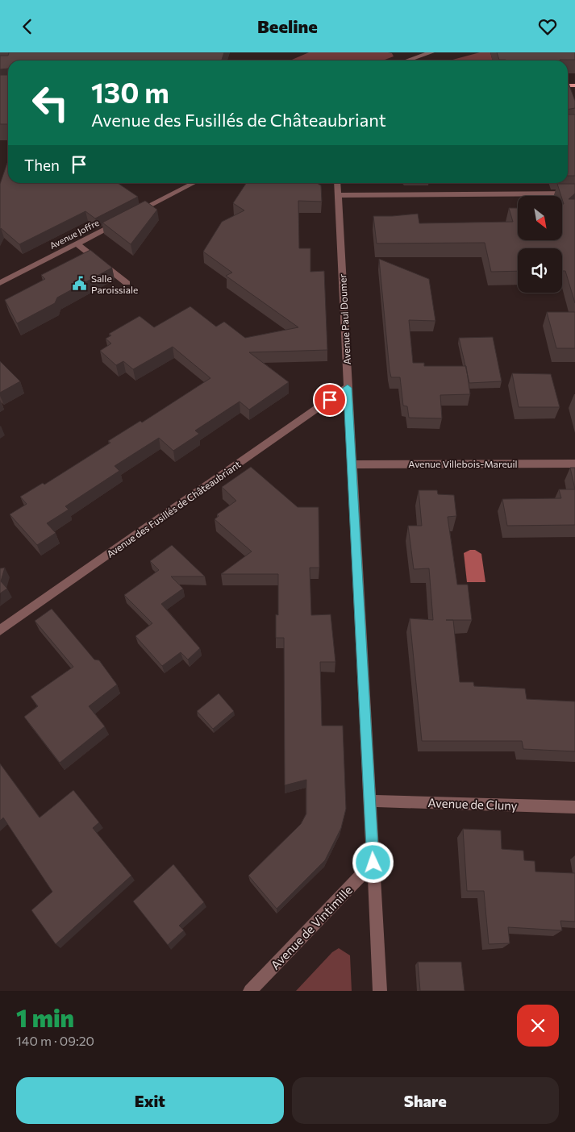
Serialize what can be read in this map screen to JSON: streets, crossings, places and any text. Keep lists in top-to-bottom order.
{
  "streets": {
    "street": [
      "Avenue Joffre",
      "Avenue Paul Doumer",
      "Avenue Villebois-Mareuil",
      "Avenue des Fusillés de Châteaubriant",
      "Avenue de Cluny",
      "Avenue de Vintimille"
    ]
  },
  "crossings": [
    ["Avenue Paul Doumer", "Avenue Villebois-Mareuil"],
    ["Avenue Paul Doumer", "Avenue des Fusillés de Châteaubriant"],
    ["Avenue Paul Doumer", "Avenue de Cluny"],
    ["Avenue Paul Doumer", "Avenue de Vintimille"]
  ],
  "places": {
    "public building": ["Salle Paroissiale"]
  },
  "north": "bottom right",
  "page": {
    "header": "Beeline",
    "turn": ["130 m", "Avenue des Fusillés de Châteaubriant"],
    "then": "Then",
    "heading": ["1 min", "140 m · 09:20"],
    "buttons": ["Exit", "Share"]
  }
}
